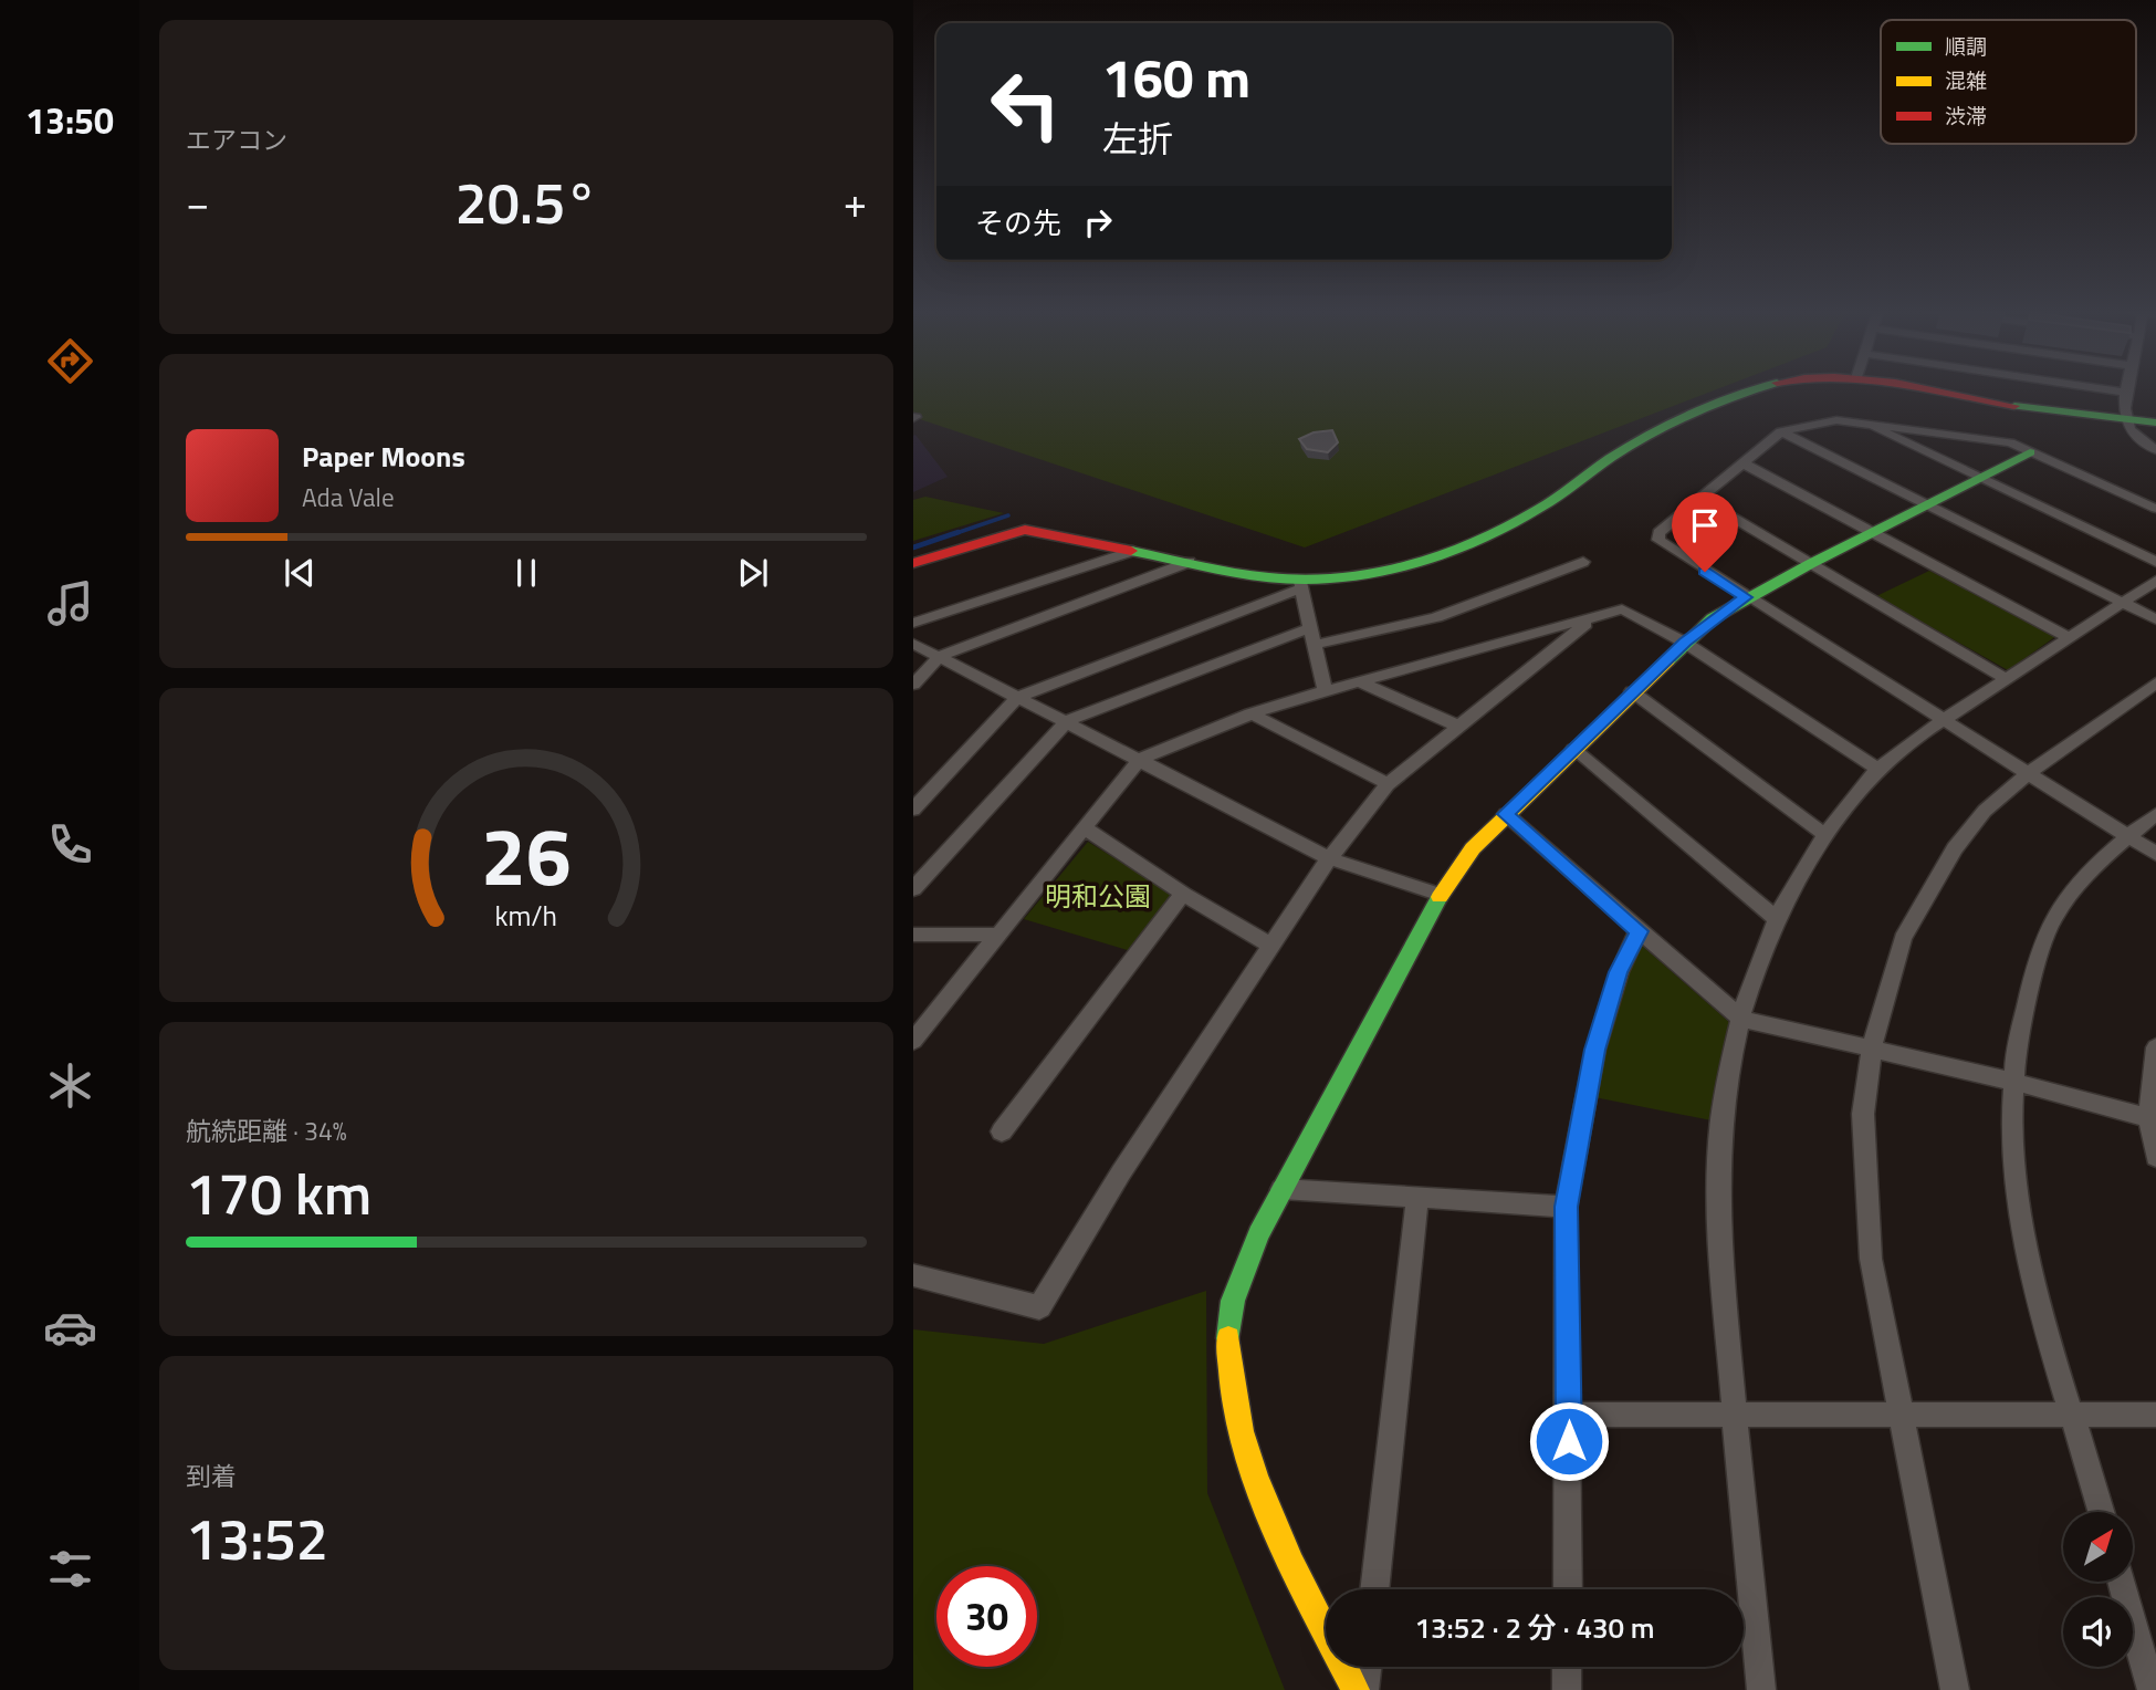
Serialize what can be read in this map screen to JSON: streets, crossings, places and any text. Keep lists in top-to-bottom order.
{
  "parks": ["明和公園"],
  "legend": ["順調", "混雑", "渋滞"],
  "north": "top right",
  "page": {
    "tabs": "13:50",
    "tile": [
      "エアコン",
      ["航続距離 · 34%", "170 km"],
      ["到着", "13:52"]
    ],
    "turn": ["160 m", "左折"],
    "heat": ["−", "20.5°", "+"],
    "then": "その先",
    "song": ["Paper Moons", "Ada Vale"],
    "limit": "30",
    "trip": "13:52 · 2 分 · 430 m",
    "gauge": ["26", "km/h"]
  }
}
